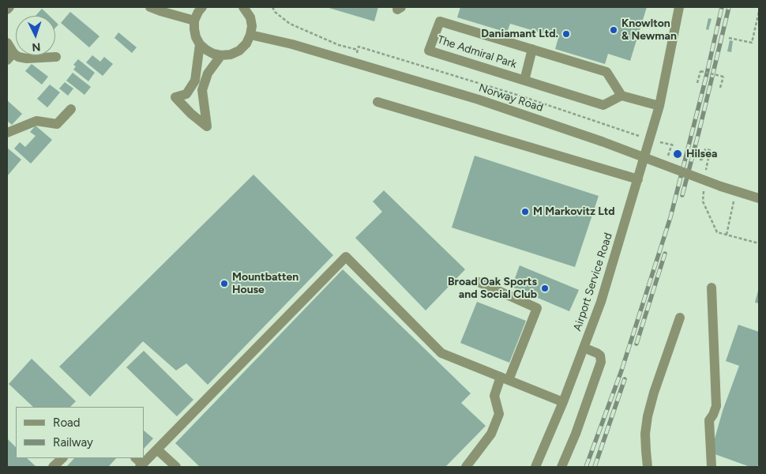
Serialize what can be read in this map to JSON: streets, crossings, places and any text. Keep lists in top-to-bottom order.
{
  "streets": {
    "street": ["The Admiral Park", "Norway Road", "Airport Service Road"]
  },
  "places": [
    "Knowlton & Newman",
    "Daniamant Ltd.",
    "Hilsea",
    "M Markovitz Ltd",
    "Mountbatten House",
    "Broad Oak Sports and Social Club"
  ],
  "legend": ["Road", "Railway"],
  "north": "bottom"
}
